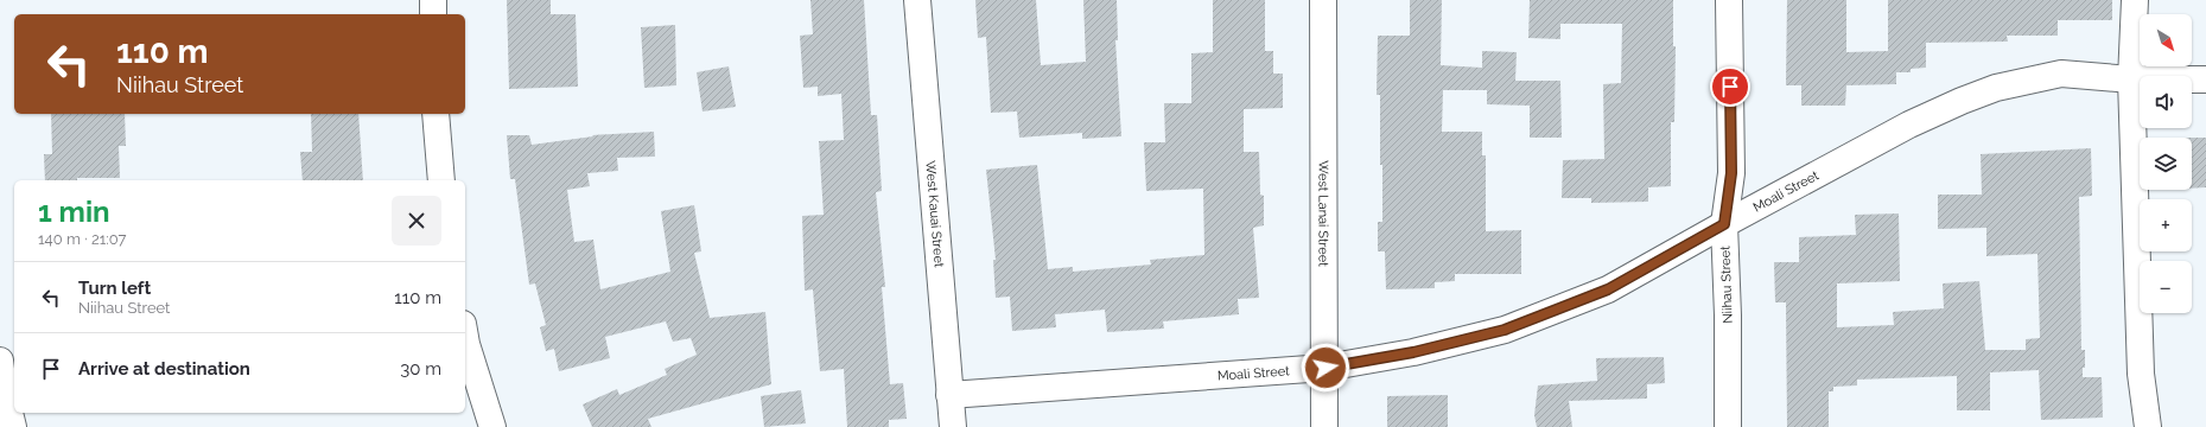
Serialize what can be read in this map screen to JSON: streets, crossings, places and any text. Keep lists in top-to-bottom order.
{
  "streets": {
    "street": [
      "Moali Street",
      "West Kauai Street",
      "West Lanai Street",
      "Niihau Street"
    ]
  },
  "crossings": [
    ["Moali Street", "West Kauai Street"],
    ["Moali Street", "West Lanai Street"],
    ["Moali Street", "Niihau Street"]
  ],
  "north": "bottom right",
  "page": {
    "map_buttons": ["+", "−"],
    "turn": ["110 m", "Niihau Street"],
    "heading": ["1 min", "140 m · 21:07"],
    "list": [
      {
        "name": "Turn left",
        "note": "Niihau Street",
        "value": "110 m"
      },
      {
        "name": "Arrive at destination",
        "value": "30 m"
      }
    ]
  }
}
